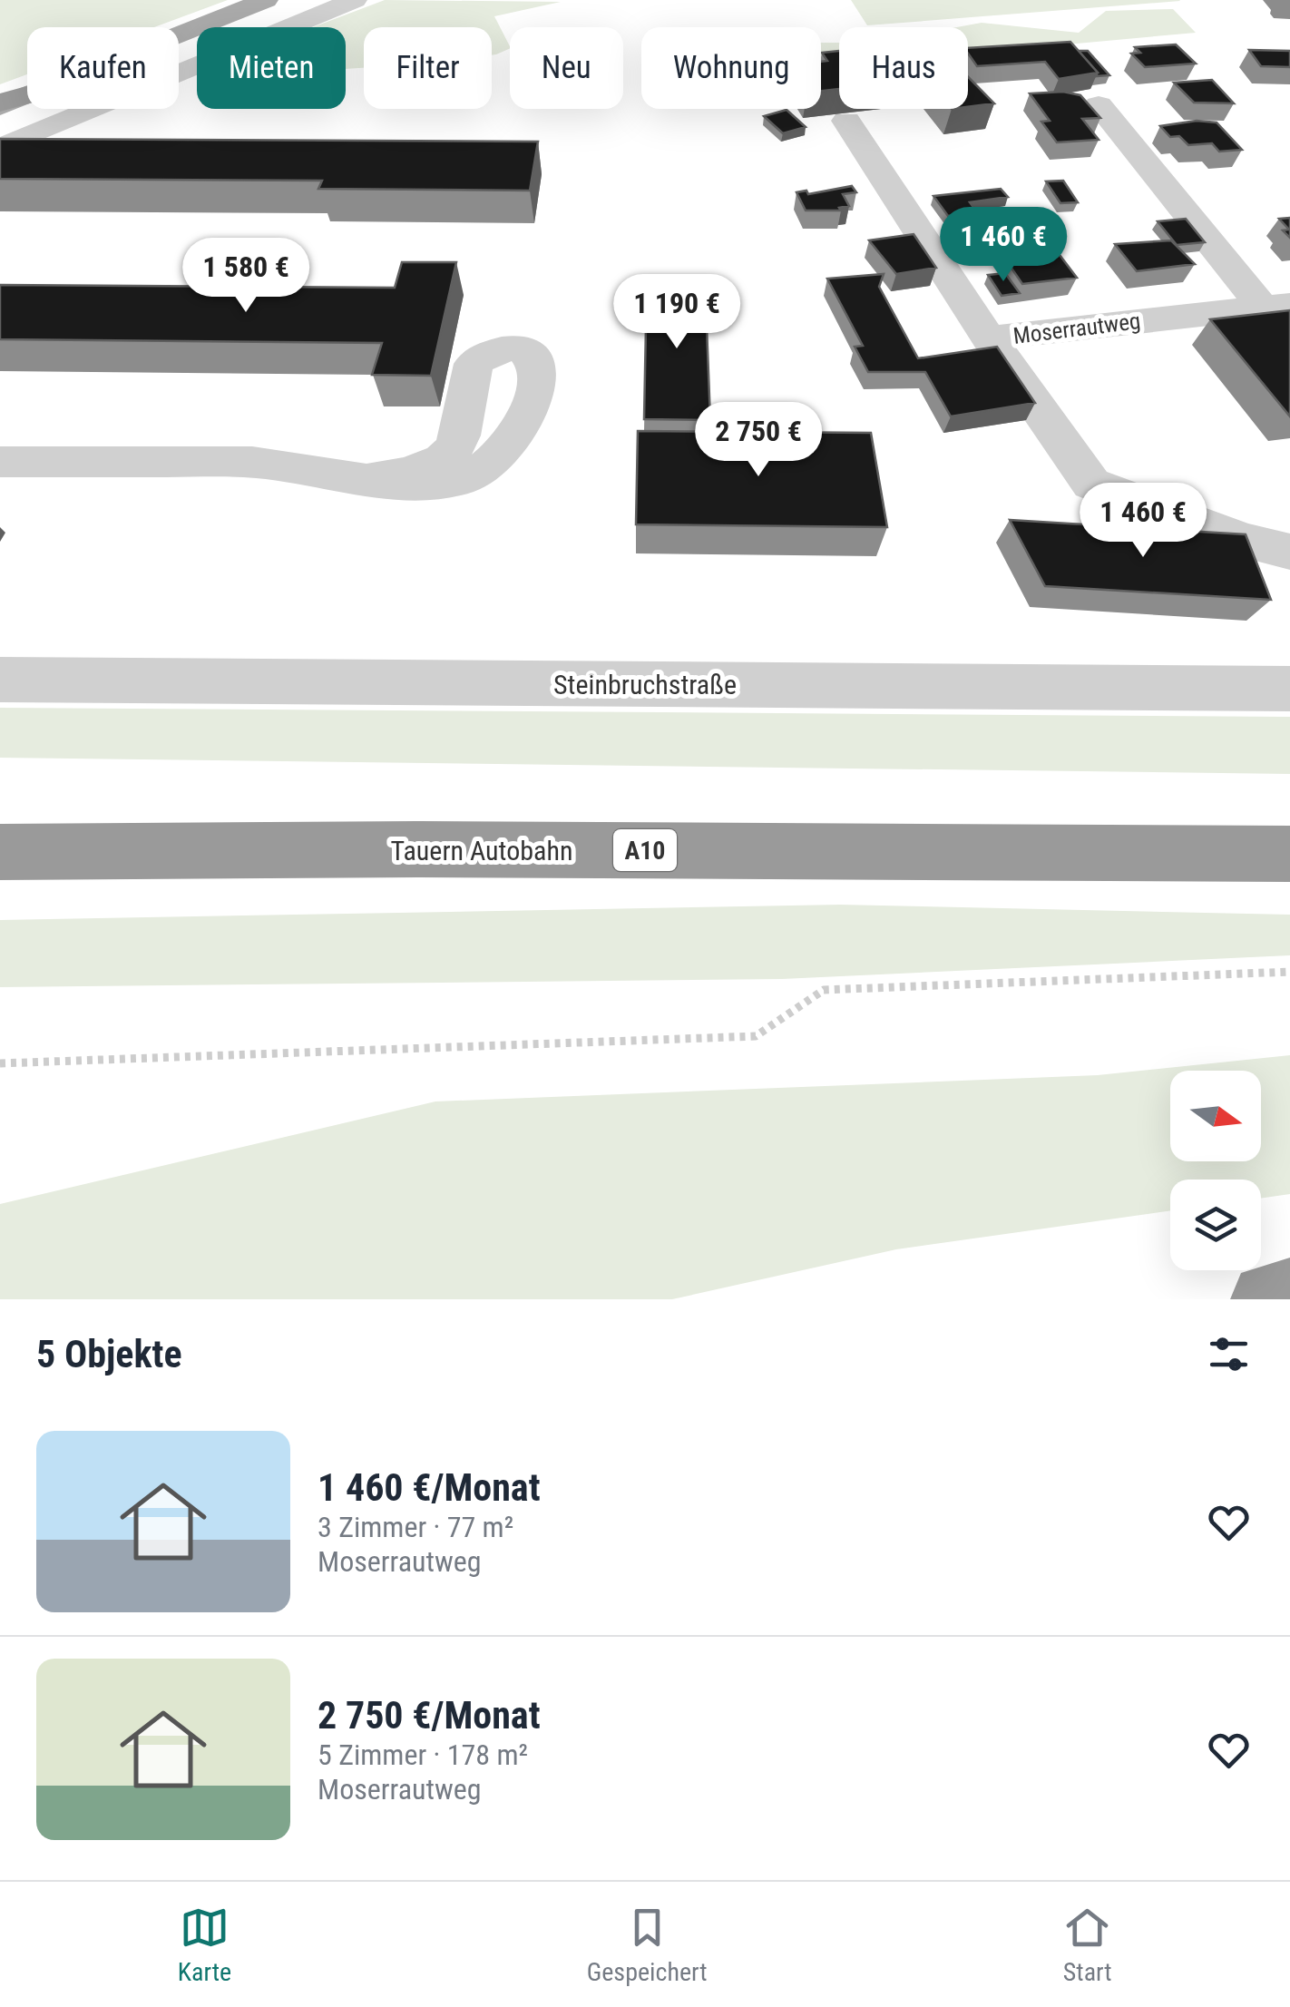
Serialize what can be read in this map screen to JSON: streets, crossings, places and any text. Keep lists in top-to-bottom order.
{
  "streets": {
    "highway": ["Tauern Autobahn", "A10"],
    "street": ["Moserrautweg", "Steinbruchstraße"]
  },
  "north": "right",
  "page": {
    "chip": [
      "Kaufen",
      "Mieten",
      "Filter",
      "Neu",
      "Wohnung",
      "Haus"
    ],
    "price": [
      "1 460 €",
      "1 580 €",
      "1 190 €",
      "2 750 €",
      "1 460 €"
    ],
    "heading": "5 Objekte",
    "list": [
      {
        "name": "1 460 €/Monat",
        "note": "3 Zimmer · 77 m² · Moserrautweg"
      },
      {
        "name": "2 750 €/Monat",
        "note": "5 Zimmer · 178 m² · Moserrautweg"
      }
    ],
    "tabs": ["Karte", "Gespeichert", "Start"]
  }
}
